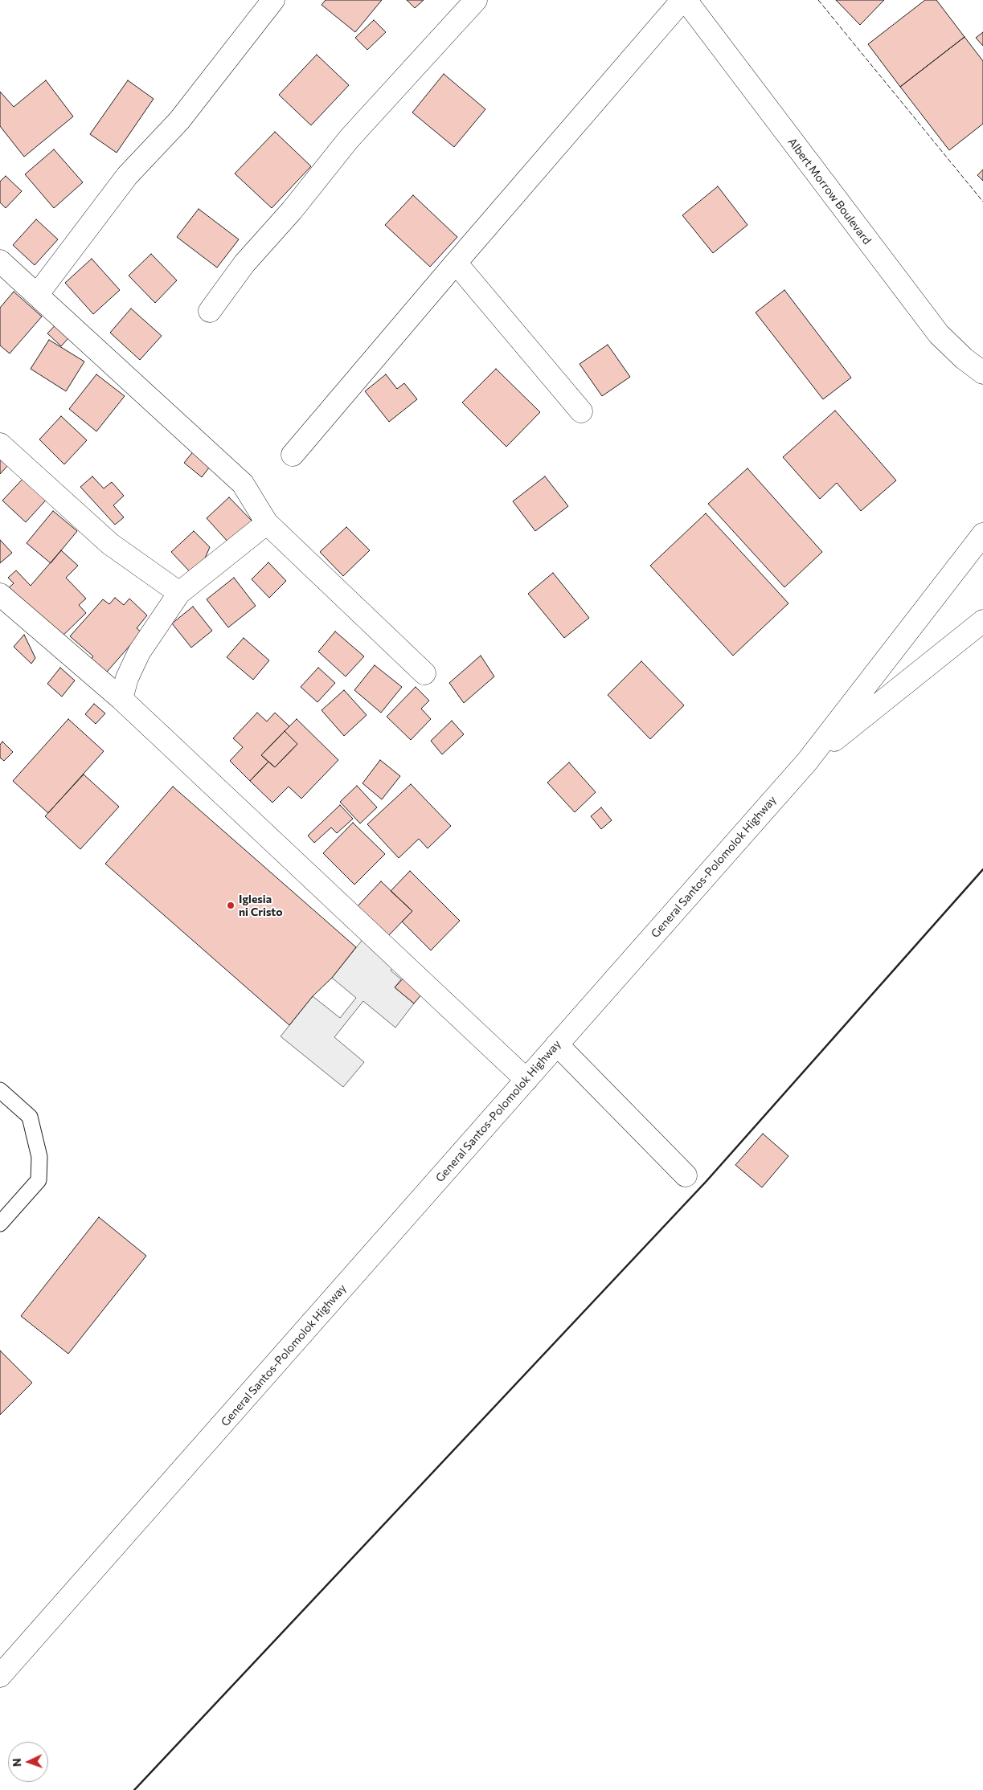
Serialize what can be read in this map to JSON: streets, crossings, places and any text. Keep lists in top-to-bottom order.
{
  "streets": {
    "main road": ["Albert Morrow Boulevard", "General Santos-Polomolok Highway"]
  },
  "places": ["Iglesia ni Cristo"],
  "north": "left"
}
